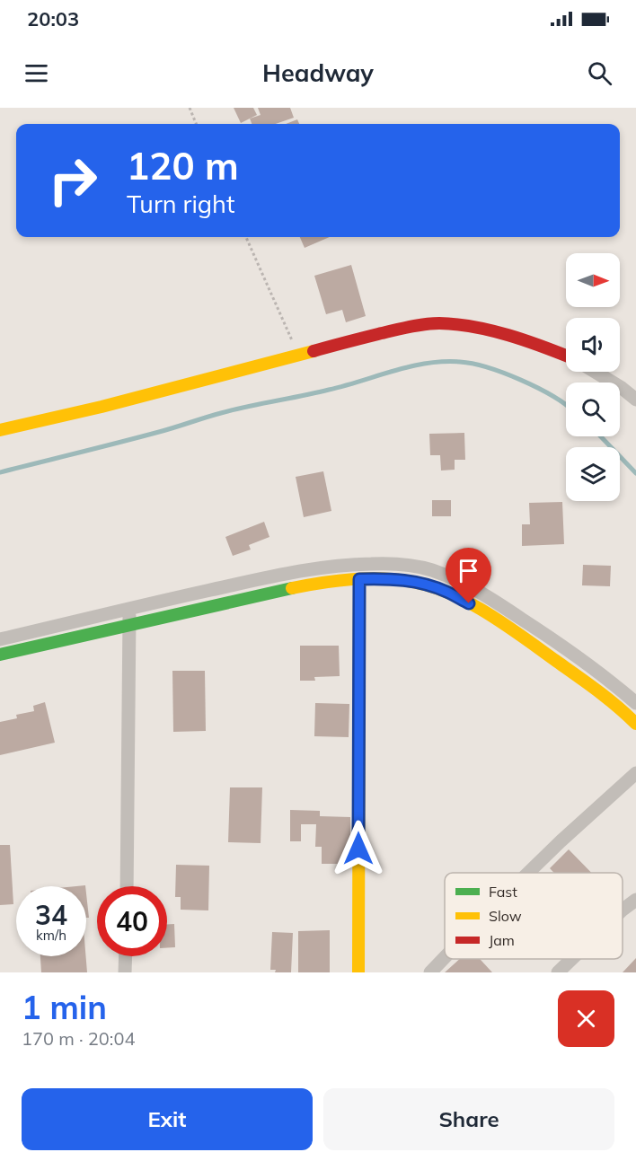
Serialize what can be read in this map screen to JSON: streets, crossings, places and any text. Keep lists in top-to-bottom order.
{
  "legend": ["Fast", "Slow", "Jam"],
  "north": "right",
  "page": {
    "status": "20:03",
    "header": "Headway",
    "turn": ["120 m", "Turn right"],
    "speed": "34 km/h",
    "limit": "40",
    "heading": ["1 min", "170 m · 20:04"],
    "buttons": ["Exit", "Share"]
  }
}
